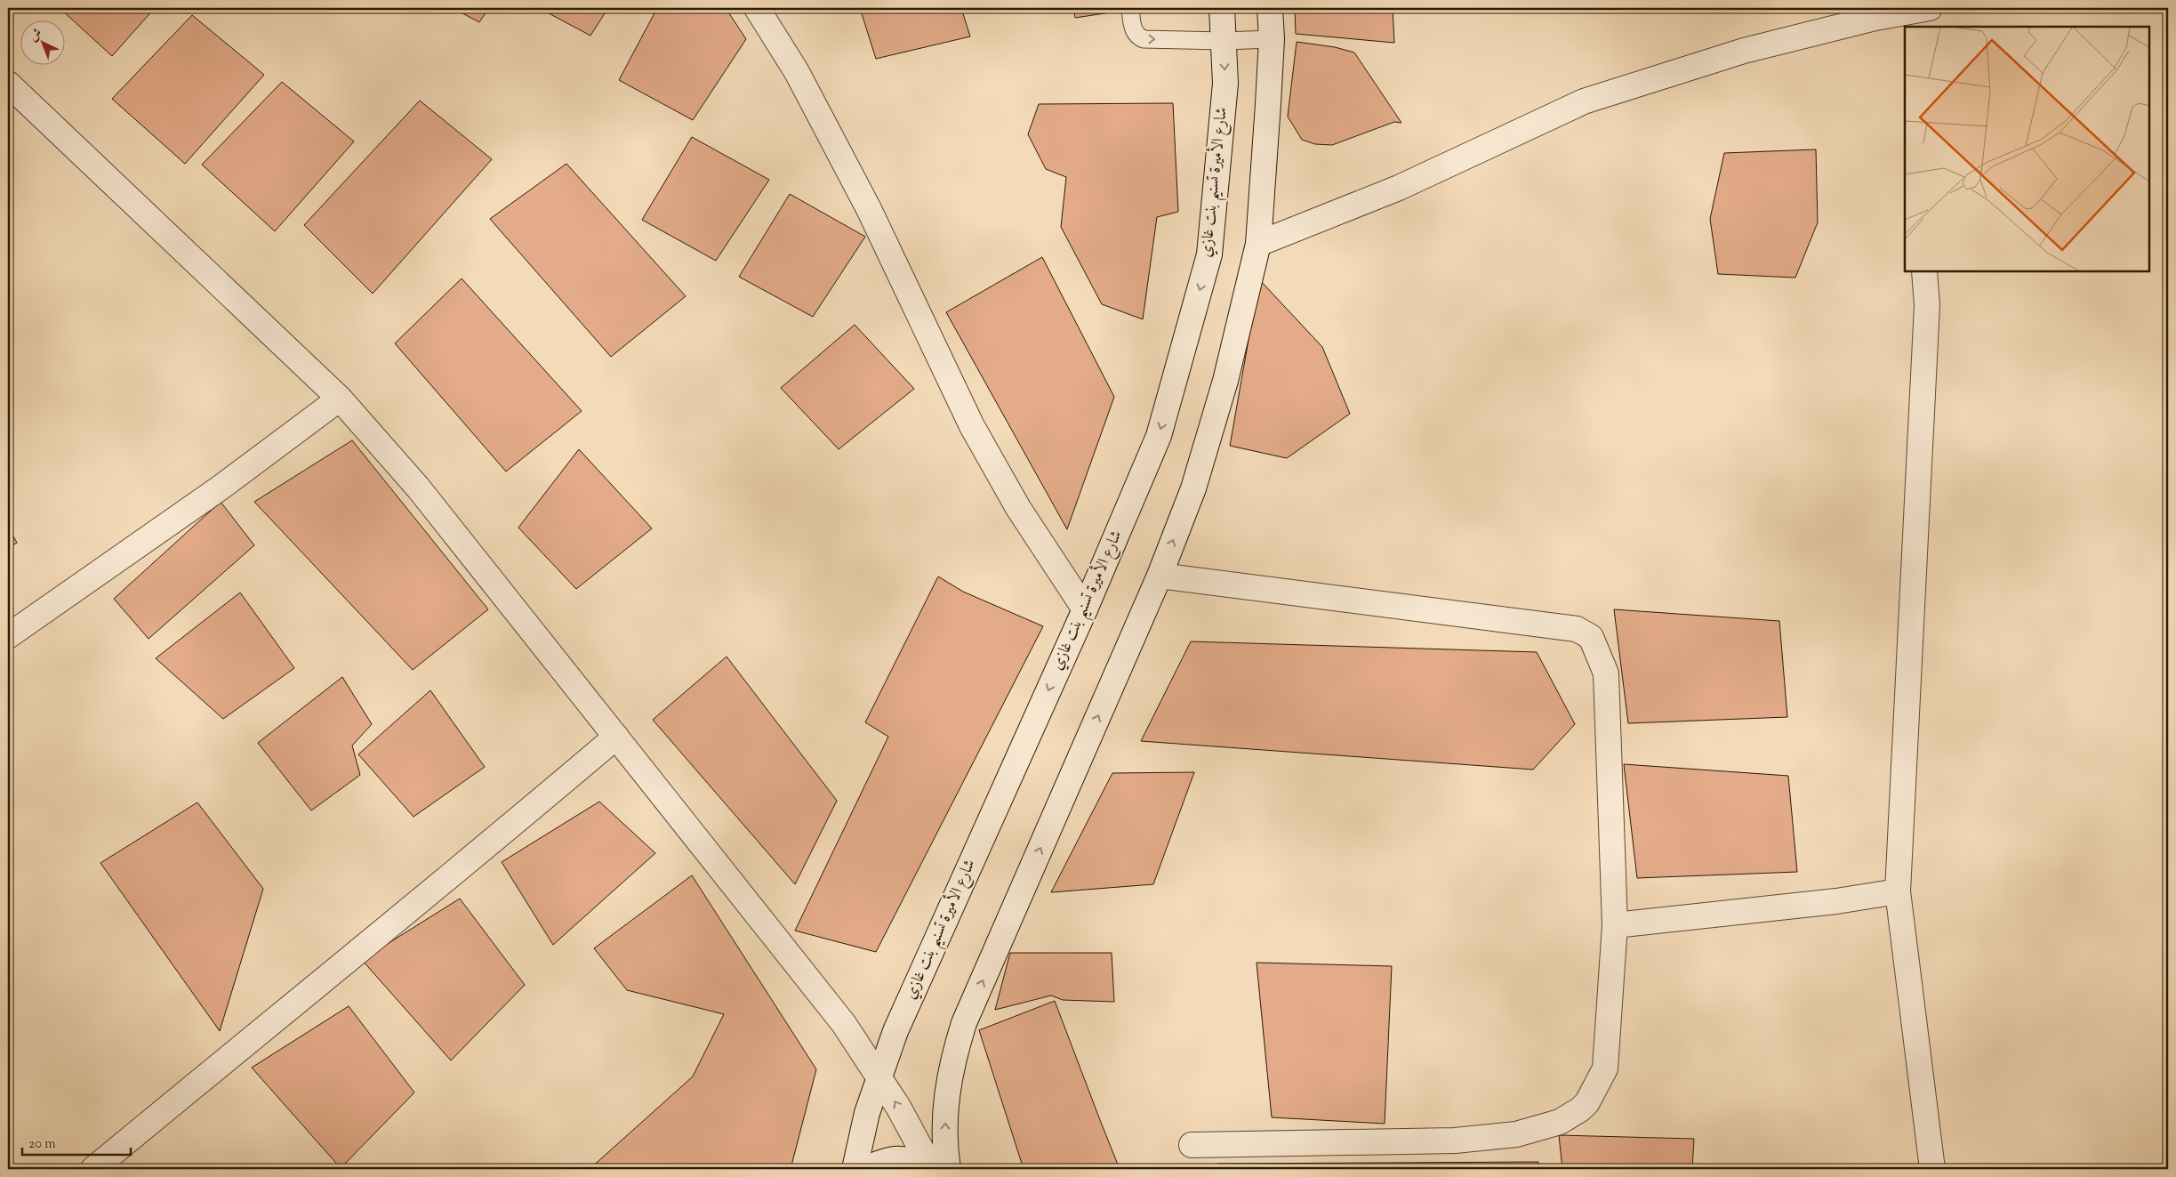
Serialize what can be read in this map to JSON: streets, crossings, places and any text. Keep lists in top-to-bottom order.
{
  "streets": {
    "street": ["شارع الأميرة تسنيم بنت غازي"]
  },
  "scale_bar": "20 m",
  "north": "top left"
}
